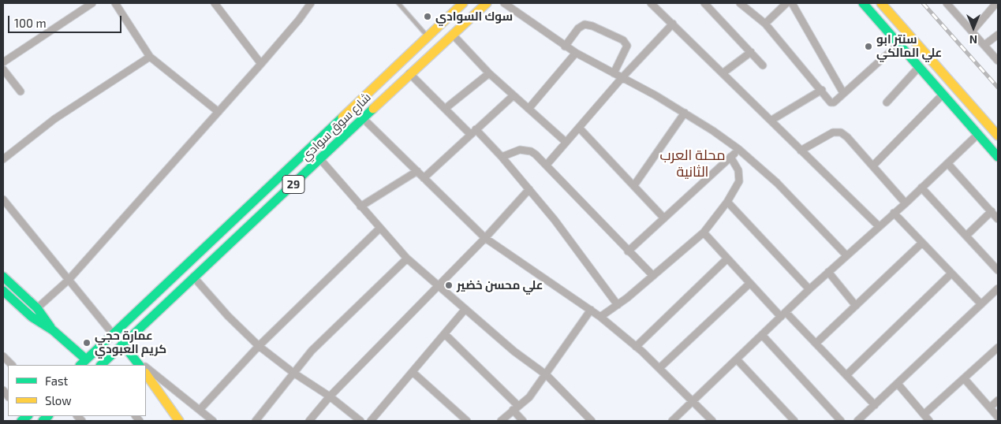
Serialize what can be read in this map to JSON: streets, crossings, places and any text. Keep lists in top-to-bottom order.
{
  "streets": {
    "main road": ["شارع سوق سوادي", "29"]
  },
  "districts": ["محلة العرب الثانية"],
  "places": [
    "سوك السوادي",
    "سنتر ابو علي المالكي",
    "علي محسن خضير",
    "عمارة حجي كريم العبودي"
  ],
  "legend": ["Fast", "Slow"],
  "scale_bar": "100 m",
  "north": "bottom"
}
